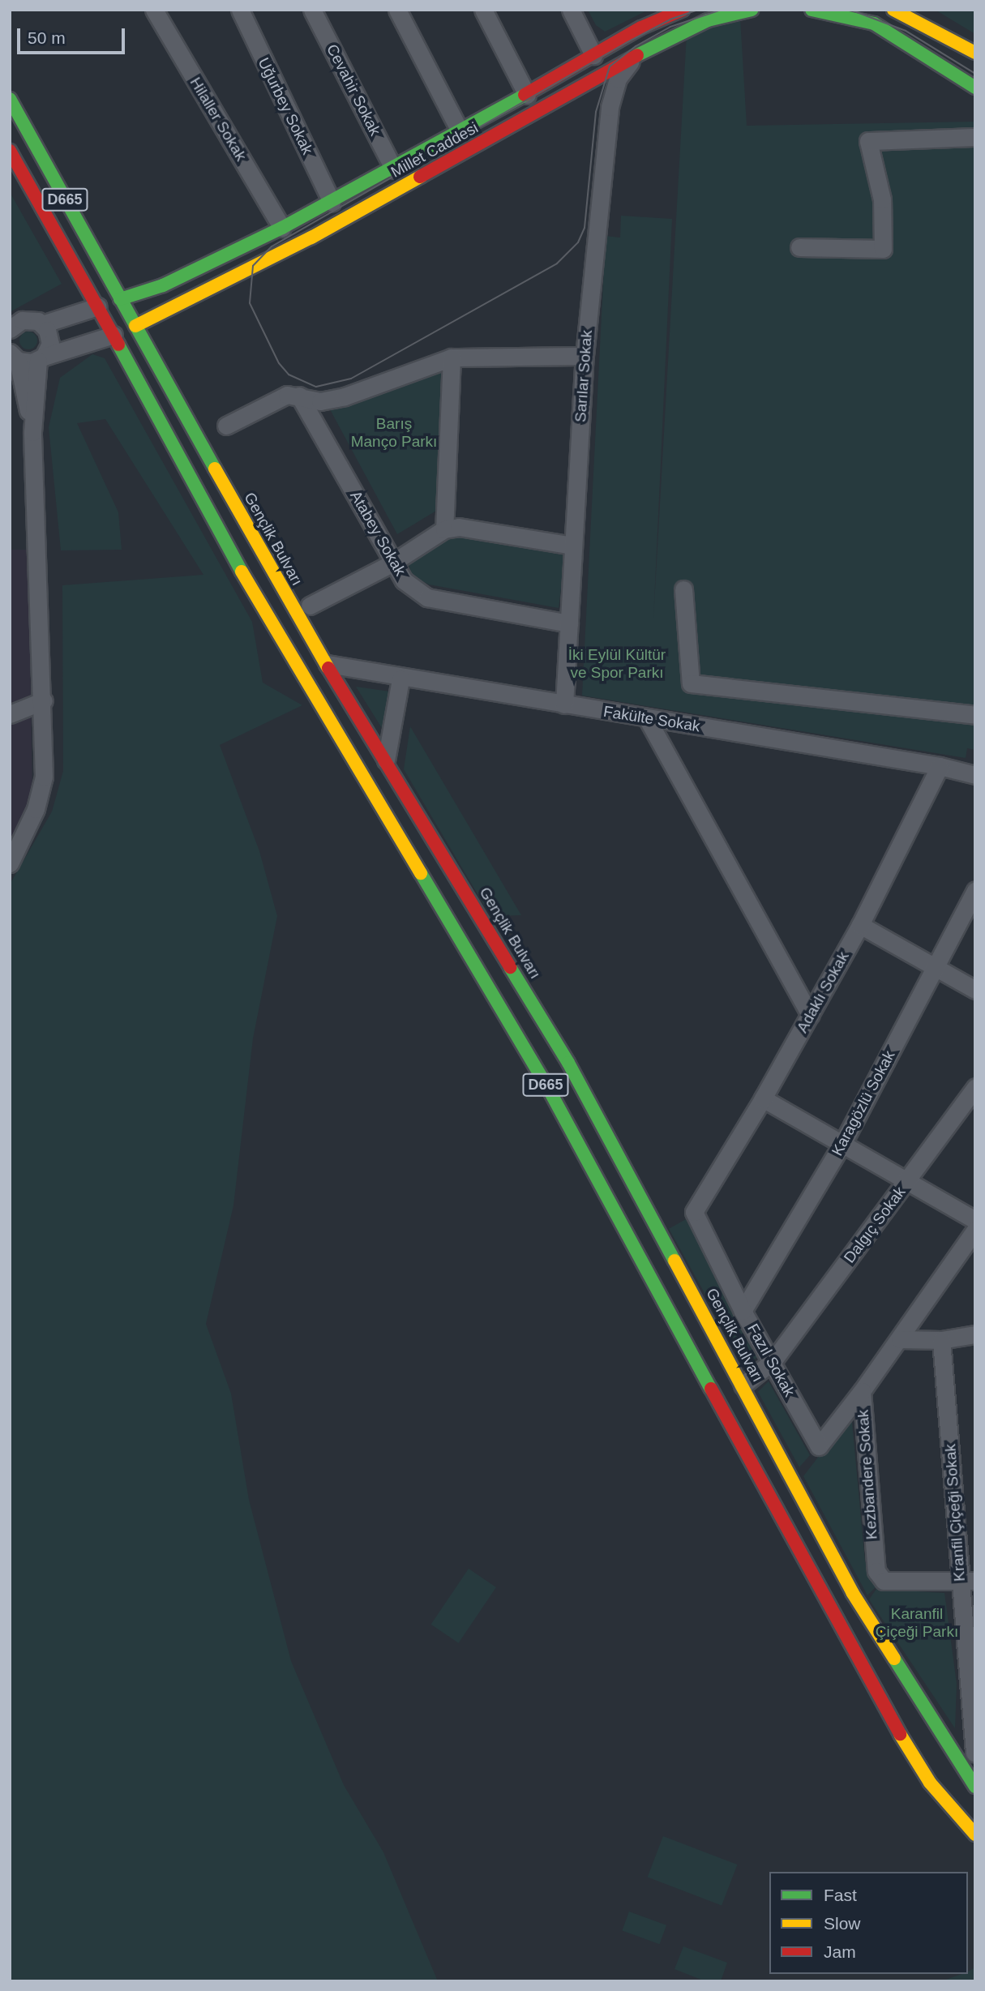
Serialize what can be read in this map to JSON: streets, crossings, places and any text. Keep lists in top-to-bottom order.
{
  "streets": {
    "main road": ["Millet Caddesi", "D665", "Gençlik Bulvarı"],
    "street": [
      "Cevahir Sokak",
      "Uğurbey Sokak",
      "Hilaller Sokak",
      "Sarılar Sokak",
      "Atabey Sokak",
      "Fakülte Sokak",
      "Adaklı Sokak",
      "Karagözlü Sokak",
      "Dalgıç Sokak",
      "Fazıl Sokak",
      "Kezbandere Sokak",
      "Kranfil Çiçeği Sokak"
    ]
  },
  "crossings": [
    ["Cevahir Sokak", "Millet Caddesi"],
    ["Uğurbey Sokak", "Millet Caddesi"],
    ["Hilaller Sokak", "Millet Caddesi"],
    ["Millet Caddesi", "D665"],
    ["Millet Caddesi", "Sarılar Sokak"],
    ["Millet Caddesi", "Gençlik Bulvarı"],
    ["Sarılar Sokak", "Atabey Sokak"],
    ["Sarılar Sokak", "Fakülte Sokak"],
    ["Gençlik Bulvarı", "Fakülte Sokak"],
    ["Gençlik Bulvarı", "Dalgıç Sokak"],
    ["Fakülte Sokak", "Adaklı Sokak"],
    ["Adaklı Sokak", "Fazıl Sokak"],
    ["Karagözlü Sokak", "Fazıl Sokak"],
    ["Dalgıç Sokak", "Fazıl Sokak"],
    ["Fazıl Sokak", "Kezbandere Sokak"],
    ["Kezbandere Sokak", "Kranfil Çiçeği Sokak"]
  ],
  "parks": ["Barış Manço Parkı", "İki Eylül Kültür ve Spor Parkı", "Karanfil Çiçeği Parkı"],
  "legend": ["Fast", "Slow", "Jam"],
  "scale_bar": "50 m"
}
